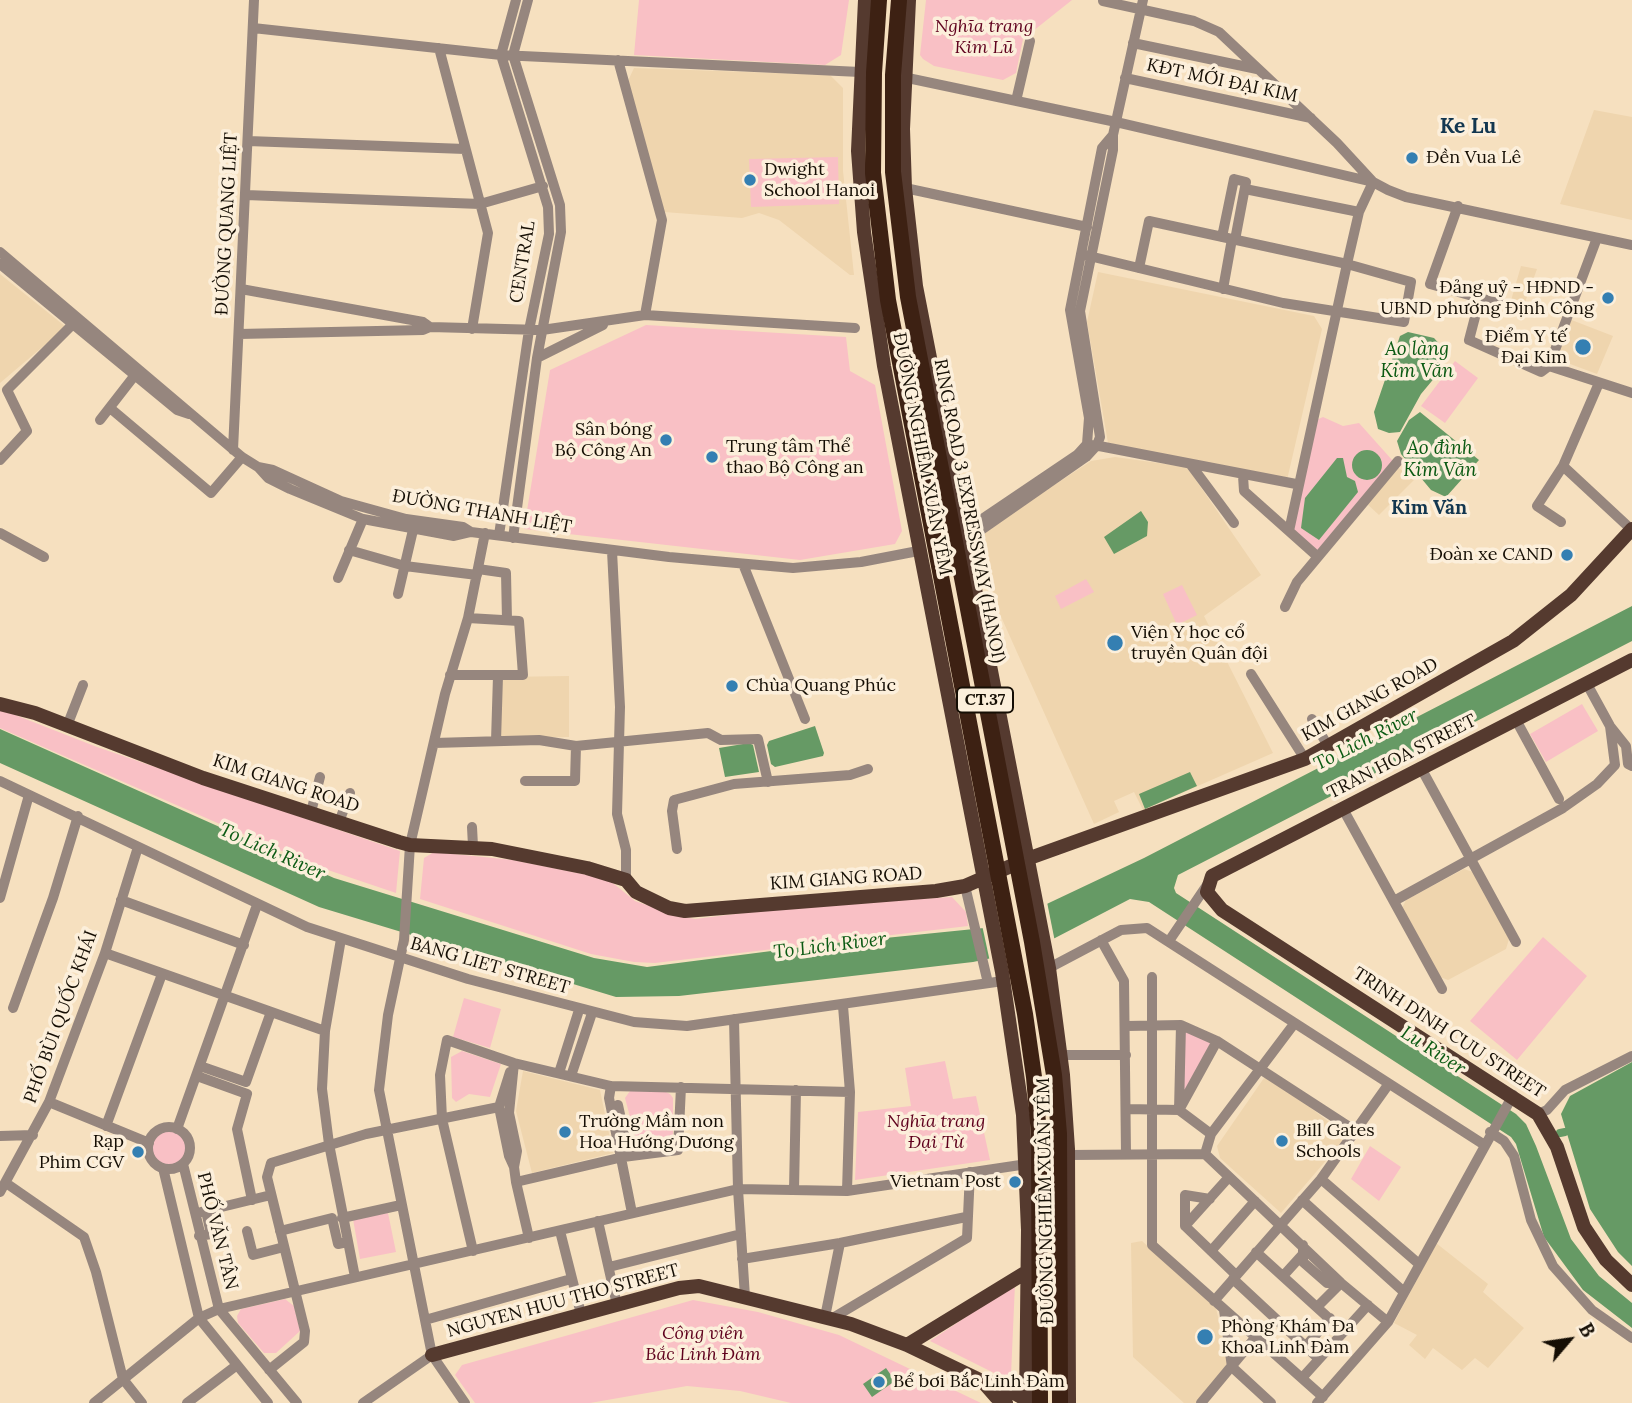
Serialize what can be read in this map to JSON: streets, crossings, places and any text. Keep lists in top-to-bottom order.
{
  "streets": {
    "highway": ["RING ROAD 3 EXPRESSWAY (HANOI)", "CT.37"],
    "main road": [
      "ĐƯỜNG NGHIÊM XUÂN YÊM",
      "KIM GIANG ROAD",
      "TRAN HOA STREET",
      "TRINH DINH CUU STREET",
      "NGUYEN HUU THO STREET"
    ],
    "street": [
      "KĐT MỚI ĐẠI KIM",
      "ĐƯỜNG QUANG LIỆT",
      "CENTRAL",
      "ĐƯỜNG THANH LIỆT",
      "BANG LIET STREET",
      "PHỐ BÙI QUỐC KHÁI",
      "PHỐ VĂN TÂN"
    ]
  },
  "crossings": [
    ["ĐƯỜNG QUANG LIỆT", "ĐƯỜNG THANH LIỆT"],
    ["CENTRAL", "ĐƯỜNG THANH LIỆT"],
    ["ĐƯỜNG NGHIÊM XUÂN YÊM", "ĐƯỜNG THANH LIỆT"],
    ["ĐƯỜNG NGHIÊM XUÂN YÊM", "CT.37"],
    ["ĐƯỜNG NGHIÊM XUÂN YÊM", "KIM GIANG ROAD"],
    ["ĐƯỜNG NGHIÊM XUÂN YÊM", "BANG LIET STREET"],
    ["ĐƯỜNG NGHIÊM XUÂN YÊM", "NGUYEN HUU THO STREET"],
    ["CT.37", "NGUYEN HUU THO STREET"],
    ["TRAN HOA STREET", "TRINH DINH CUU STREET"],
    ["BANG LIET STREET", "PHỐ BÙI QUỐC KHÁI"]
  ],
  "districts": ["Ke Lu", "Kim Văn"],
  "water": [
    "Ao làng Kim Văn",
    "Ao đình Kim Văn",
    "To Lich River",
    "Lu River"
  ],
  "parks": ["Nghĩa trang Kim Lũ", "Nghĩa trang Đại Từ", "Công viên Bắc Linh Đàm"],
  "places": [
    "Đền Vua Lê",
    "Dwight School Hanoi",
    "Đảng uỷ - HĐND - UBND phường Định Công",
    "Điểm Y tế Đại Kim",
    "Sân bóng Bộ Công An",
    "Trung tâm Thể thao Bộ Công an",
    "Đoàn xe CAND",
    "Viện Y học cổ truyền Quân đội",
    "Chùa Quang Phúc",
    "Trường Mầm non Hoa Hướng Dương",
    "Bill Gates Schools",
    "Rạp Phim CGV",
    "Vietnam Post",
    "Phòng Khám Đa Khoa Linh Đàm",
    "Bể bơi Bắc Linh Đàm"
  ],
  "north": "top right"
}
